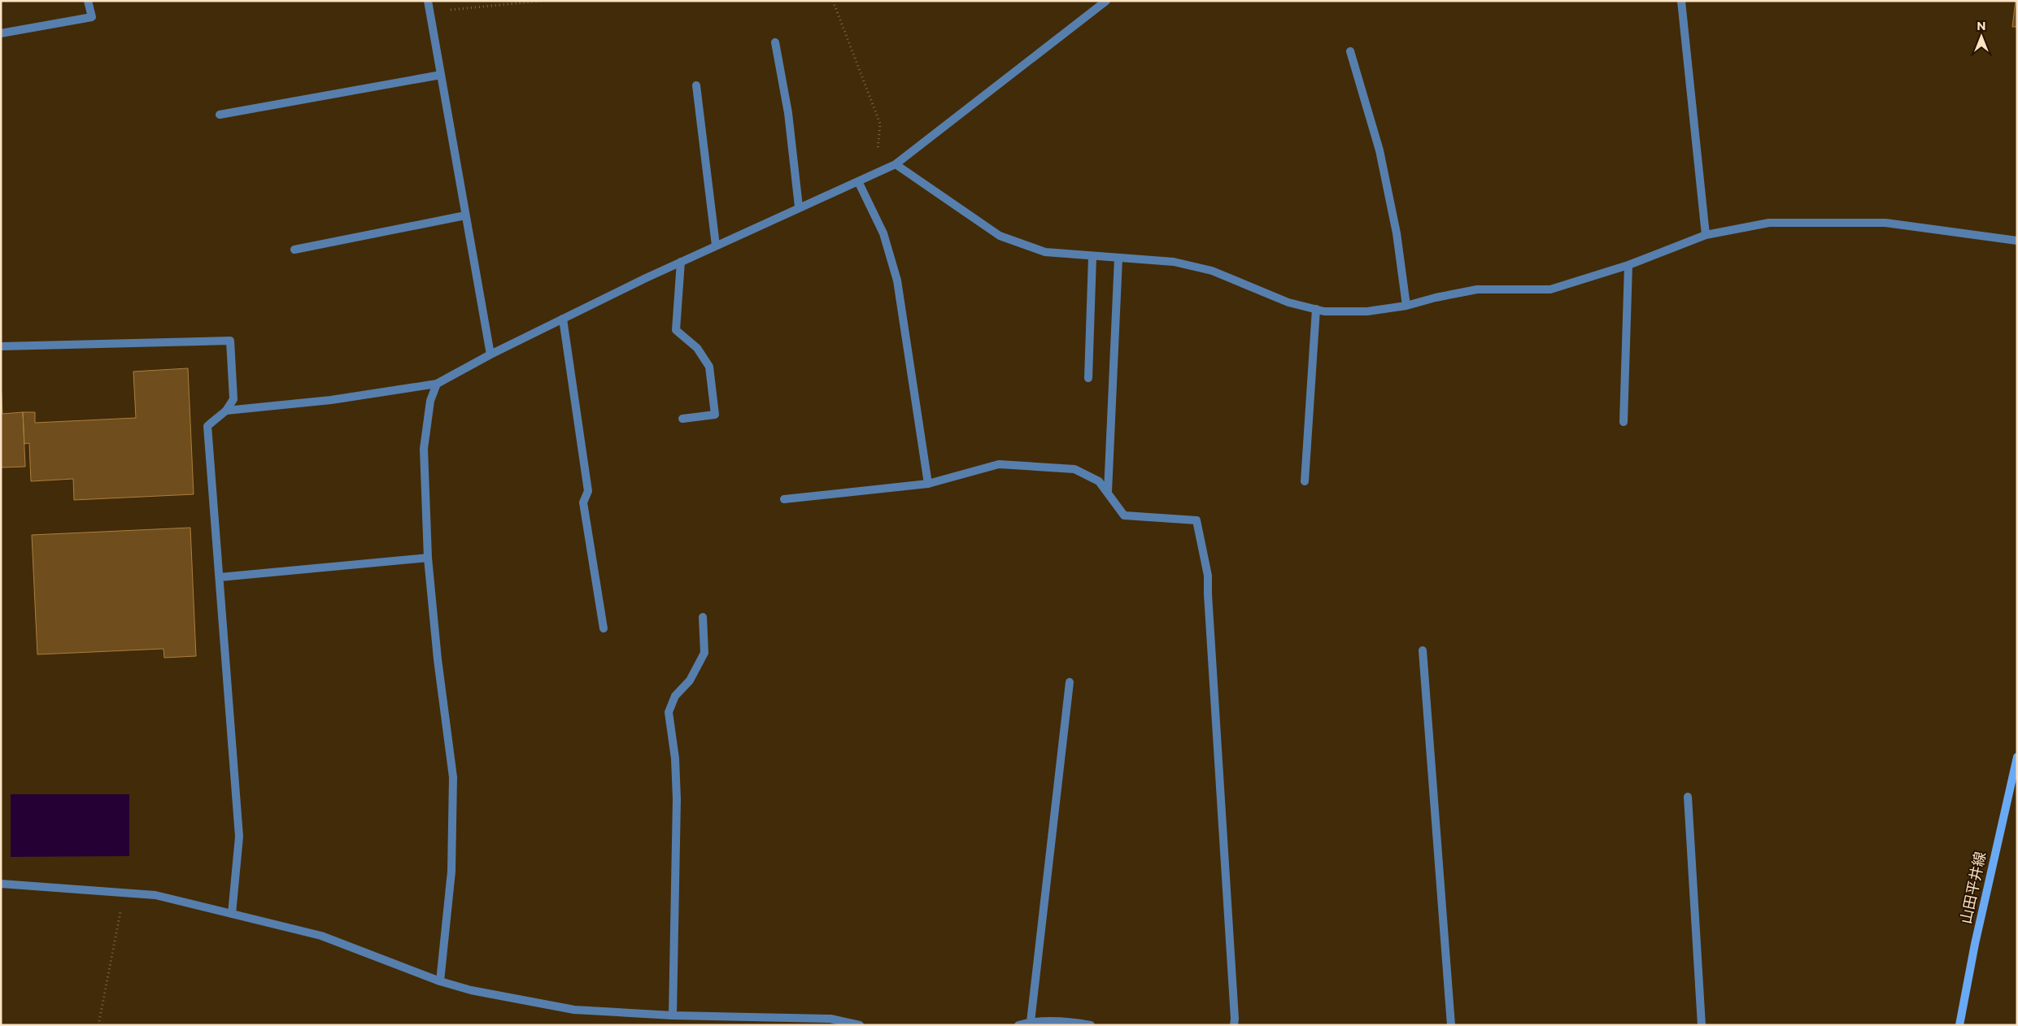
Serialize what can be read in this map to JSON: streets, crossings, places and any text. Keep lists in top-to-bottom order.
{
  "streets": {
    "main road": ["山田平井線"]
  },
  "north": "top"
}
